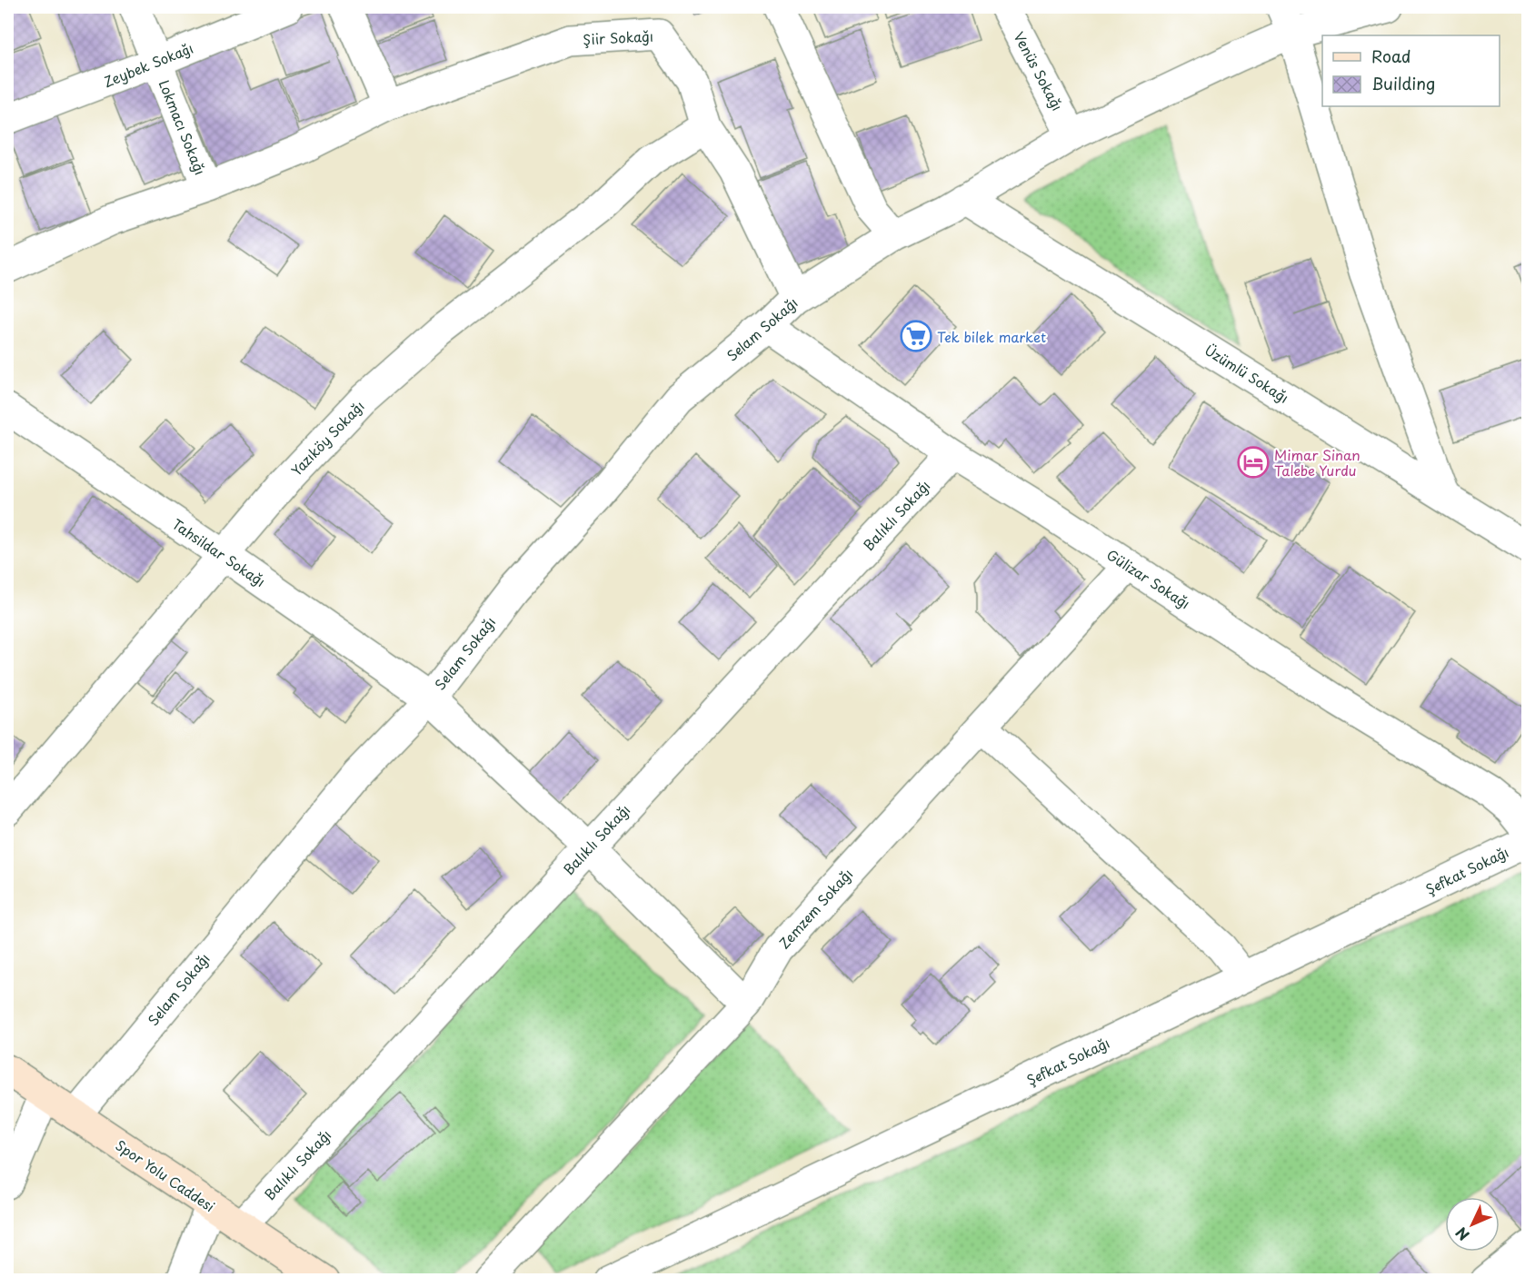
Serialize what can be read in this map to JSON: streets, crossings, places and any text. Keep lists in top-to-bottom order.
{
  "streets": {
    "street": [
      "Şiir Sokağı",
      "Zeybek Sokağı",
      "Venüs Sokağı",
      "Lokmacı Sokağı",
      "Selam Sokağı",
      "Üzümlü Sokağı",
      "Yazıköy Sokağı",
      "Balıklı Sokağı",
      "Tahsildar Sokağı",
      "Gülizar Sokağı",
      "Şefkat Sokağı",
      "Zemzem Sokağı",
      "Spor Yolu Caddesi"
    ]
  },
  "crossings": [
    ["Şiir Sokağı", "Selam Sokağı"],
    ["Şiir Sokağı", "Yazıköy Sokağı"],
    ["Zeybek Sokağı", "Lokmacı Sokağı"],
    ["Venüs Sokağı", "Selam Sokağı"],
    ["Selam Sokağı", "Üzümlü Sokağı"],
    ["Selam Sokağı", "Tahsildar Sokağı"],
    ["Selam Sokağı", "Gülizar Sokağı"],
    ["Selam Sokağı", "Spor Yolu Caddesi"],
    ["Yazıköy Sokağı", "Tahsildar Sokağı"],
    ["Balıklı Sokağı", "Tahsildar Sokağı"],
    ["Balıklı Sokağı", "Gülizar Sokağı"],
    ["Balıklı Sokağı", "Spor Yolu Caddesi"],
    ["Tahsildar Sokağı", "Zemzem Sokağı"],
    ["Gülizar Sokağı", "Zemzem Sokağı"]
  ],
  "places": {
    "supermarket": ["Tek bilek market"],
    "hotel": ["Mimar Sinan Talebe Yurdu"]
  },
  "legend": ["Road", "Building"],
  "north": "bottom left"
}
